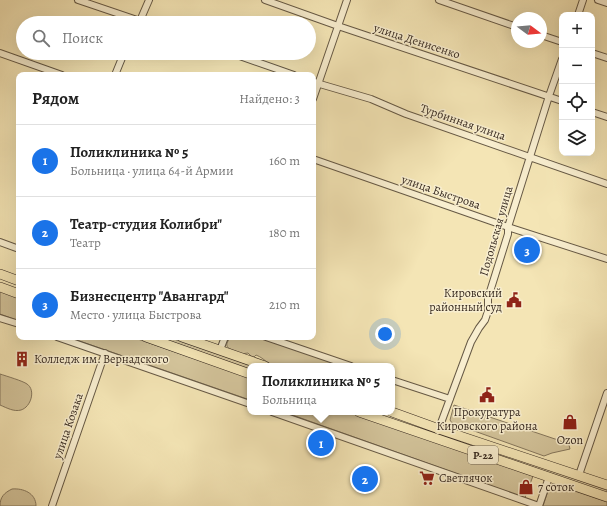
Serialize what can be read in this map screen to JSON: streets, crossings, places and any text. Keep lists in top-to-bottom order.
{
  "streets": {
    "highway": ["Р-22"],
    "street": [
      "улица Денисенко",
      "Турбинная улица",
      "улица Быстрова",
      "Подольская улица",
      "улица Козака"
    ]
  },
  "crossings": [
    ["улица Денисенко", "Подольская улица"],
    ["Турбинная улица", "Подольская улица"],
    ["улица Быстрова", "Подольская улица"],
    ["Подольская улица", "Р-22"]
  ],
  "places": {
    "public building": ["Кировский районный суд", "Прокуратура Кировского района"],
    "building": ["Колледж им. Вернадского"],
    "shop": ["Ozon", "7 соток"],
    "supermarket": ["Светлячок"]
  },
  "north": "right",
  "page": {
    "map_buttons": ["+", "−"],
    "search": "Поиск",
    "heading": ["Рядом", "Найдено: 3"],
    "list": [
      {
        "mark": "1",
        "name": "Поликлиника № 5",
        "note": "Больница · улица 64-й Армии",
        "value": "160 m"
      },
      {
        "mark": "2",
        "name": "Театр-студия Колибри\"",
        "note": "Театр",
        "value": "180 m"
      },
      {
        "mark": "3",
        "name": "Бизнесцентр \"Авангард\"",
        "note": "Место · улица Быстрова",
        "value": "210 m"
      }
    ],
    "pins": ["3", "1", "2"],
    "popup": ["Поликлиника № 5", "Больница"]
  }
}
